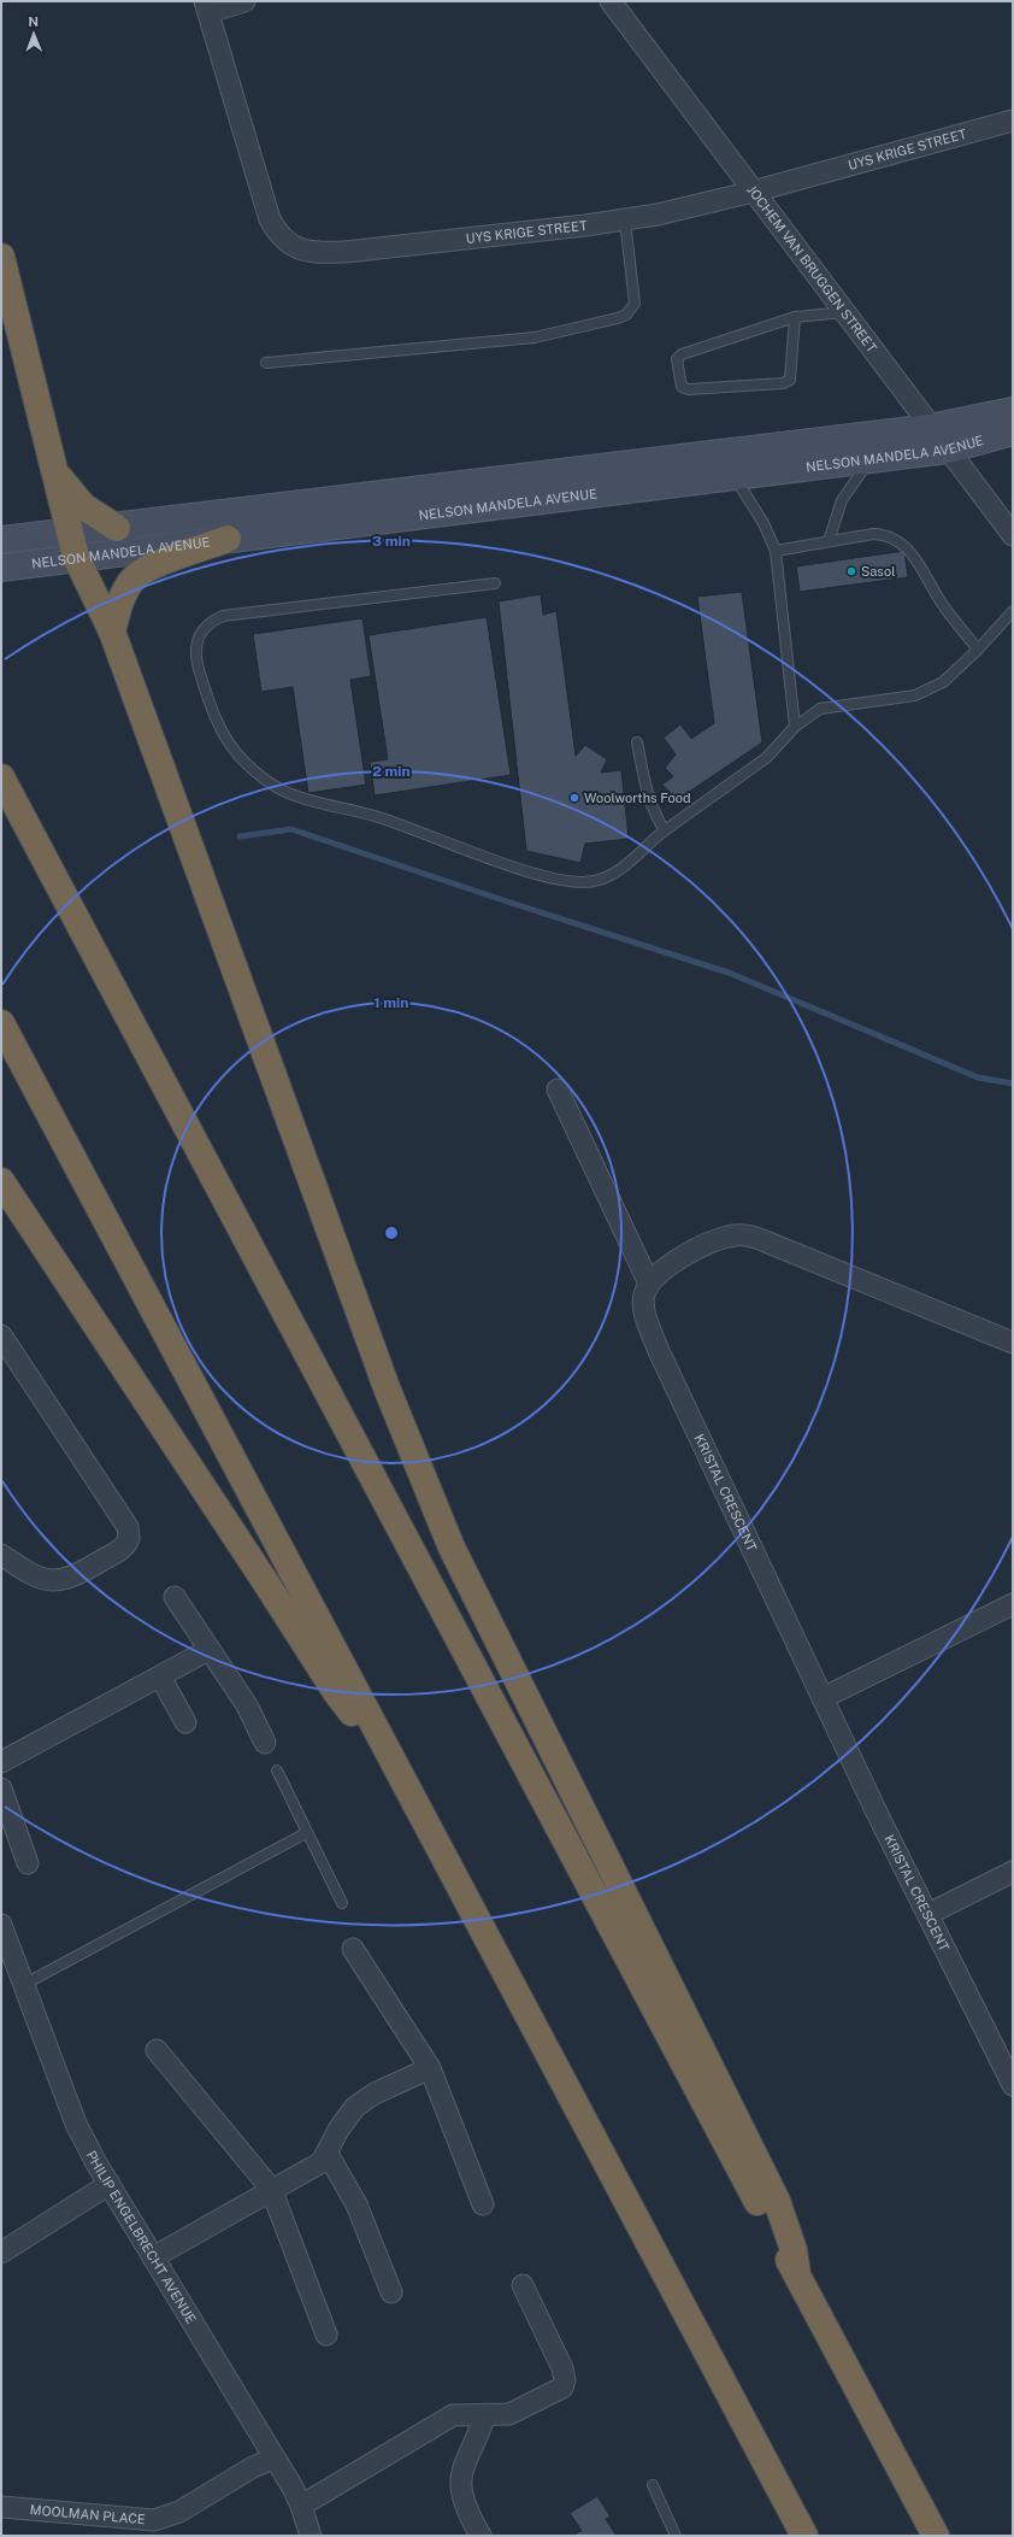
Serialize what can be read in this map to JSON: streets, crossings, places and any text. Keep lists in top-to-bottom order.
{
  "streets": {
    "street": [
      "UYS KRIGE STREET",
      "JOCHEM VAN BRUGGEN STREET",
      "NELSON MANDELA AVENUE",
      "KRISTAL CRESCENT",
      "PHILIP ENGELBRECHT AVENUE",
      "MOOLMAN PLACE"
    ]
  },
  "crossings": [
    ["UYS KRIGE STREET", "JOCHEM VAN BRUGGEN STREET"],
    ["JOCHEM VAN BRUGGEN STREET", "NELSON MANDELA AVENUE"],
    ["PHILIP ENGELBRECHT AVENUE", "MOOLMAN PLACE"]
  ],
  "places": ["Sasol", "Woolworths Food"],
  "north": "top",
  "rings": ["3 min", "2 min", "1 min"]
}
